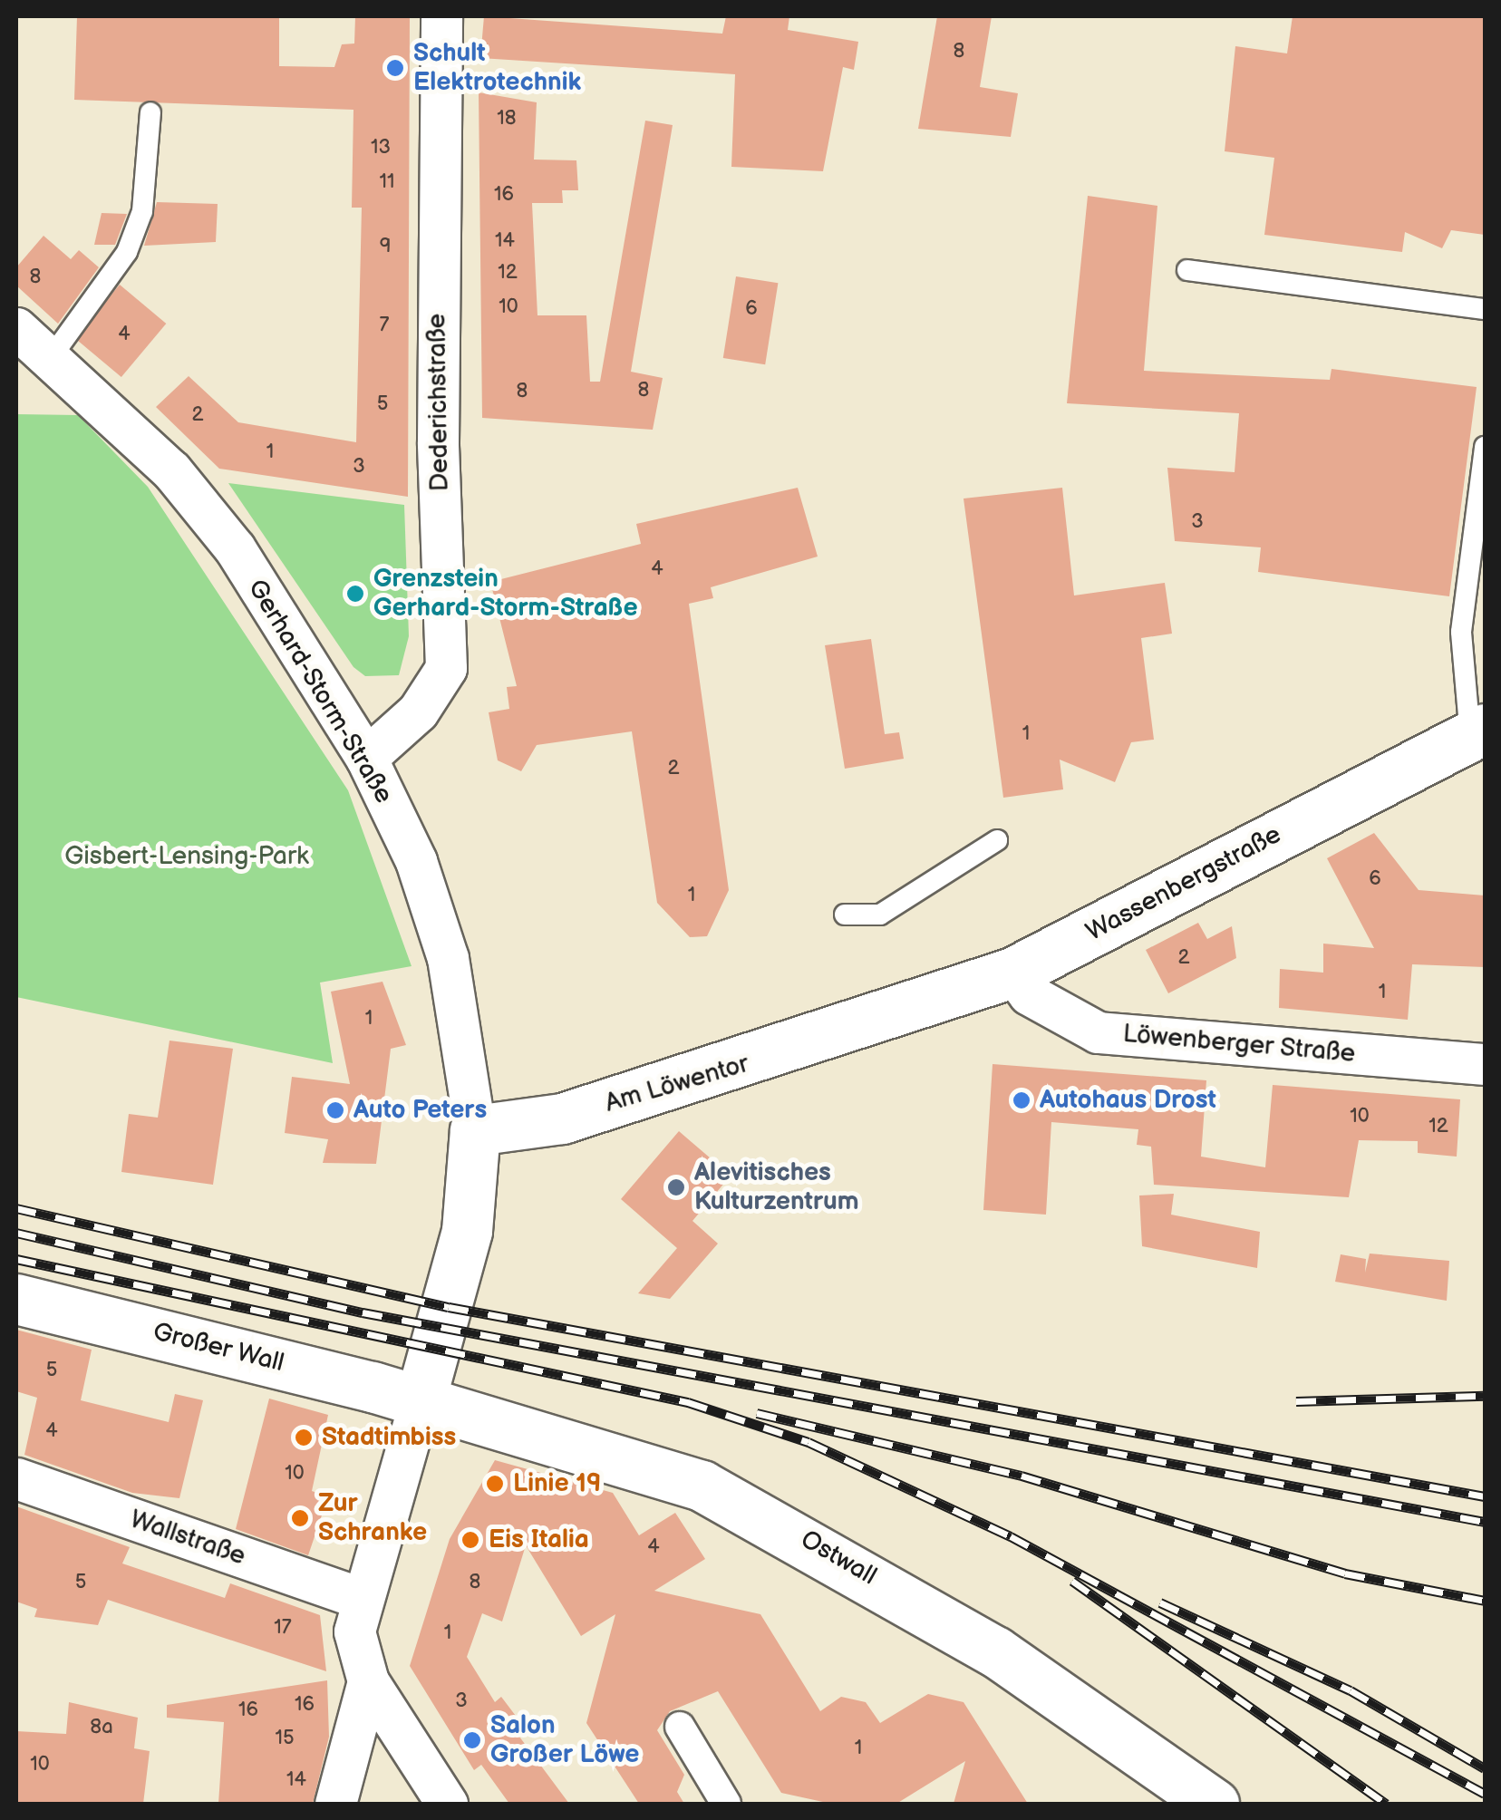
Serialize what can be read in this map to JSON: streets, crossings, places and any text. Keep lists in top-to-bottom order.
{
  "streets": {
    "street": [
      "Dederichstraße",
      "Gerhard-Storm-Straße",
      "Wassenbergstraße",
      "Löwenberger Straße",
      "Am Löwentor",
      "Großer Wall",
      "Wallstraße",
      "Ostwall"
    ]
  },
  "crossings": [
    ["Dederichstraße", "Gerhard-Storm-Straße"],
    ["Gerhard-Storm-Straße", "Am Löwentor"],
    ["Gerhard-Storm-Straße", "Großer Wall"],
    ["Gerhard-Storm-Straße", "Ostwall"],
    ["Wassenbergstraße", "Löwenberger Straße"],
    ["Wassenbergstraße", "Am Löwentor"],
    ["Großer Wall", "Ostwall"]
  ],
  "parks": ["Gisbert-Lensing-Park"],
  "places": [
    "Schult Elektrotechnik",
    "Grenzstein Gerhard-Storm-Straße",
    "Autohaus Drost",
    "Auto Peters",
    "Alevitisches Kulturzentrum",
    "Stadtimbiss",
    "Linie 19",
    "Zur Schranke",
    "Eis Italia",
    "Salon Großer Löwe"
  ],
  "house_numbers": [
    "8",
    "18",
    "13",
    "11",
    "16",
    "14",
    "9",
    "12",
    "8",
    "10",
    "6",
    "7",
    "4",
    "8",
    "8",
    "5",
    "2",
    "1",
    "3",
    "3",
    "4",
    "1",
    "2",
    "6",
    "1",
    "2",
    "1",
    "1",
    "10",
    "12",
    "5",
    "4",
    "10",
    "4",
    "5",
    "8",
    "17",
    "1",
    "3",
    "16",
    "16",
    "8a",
    "15",
    "1",
    "10",
    "14"
  ]
}
